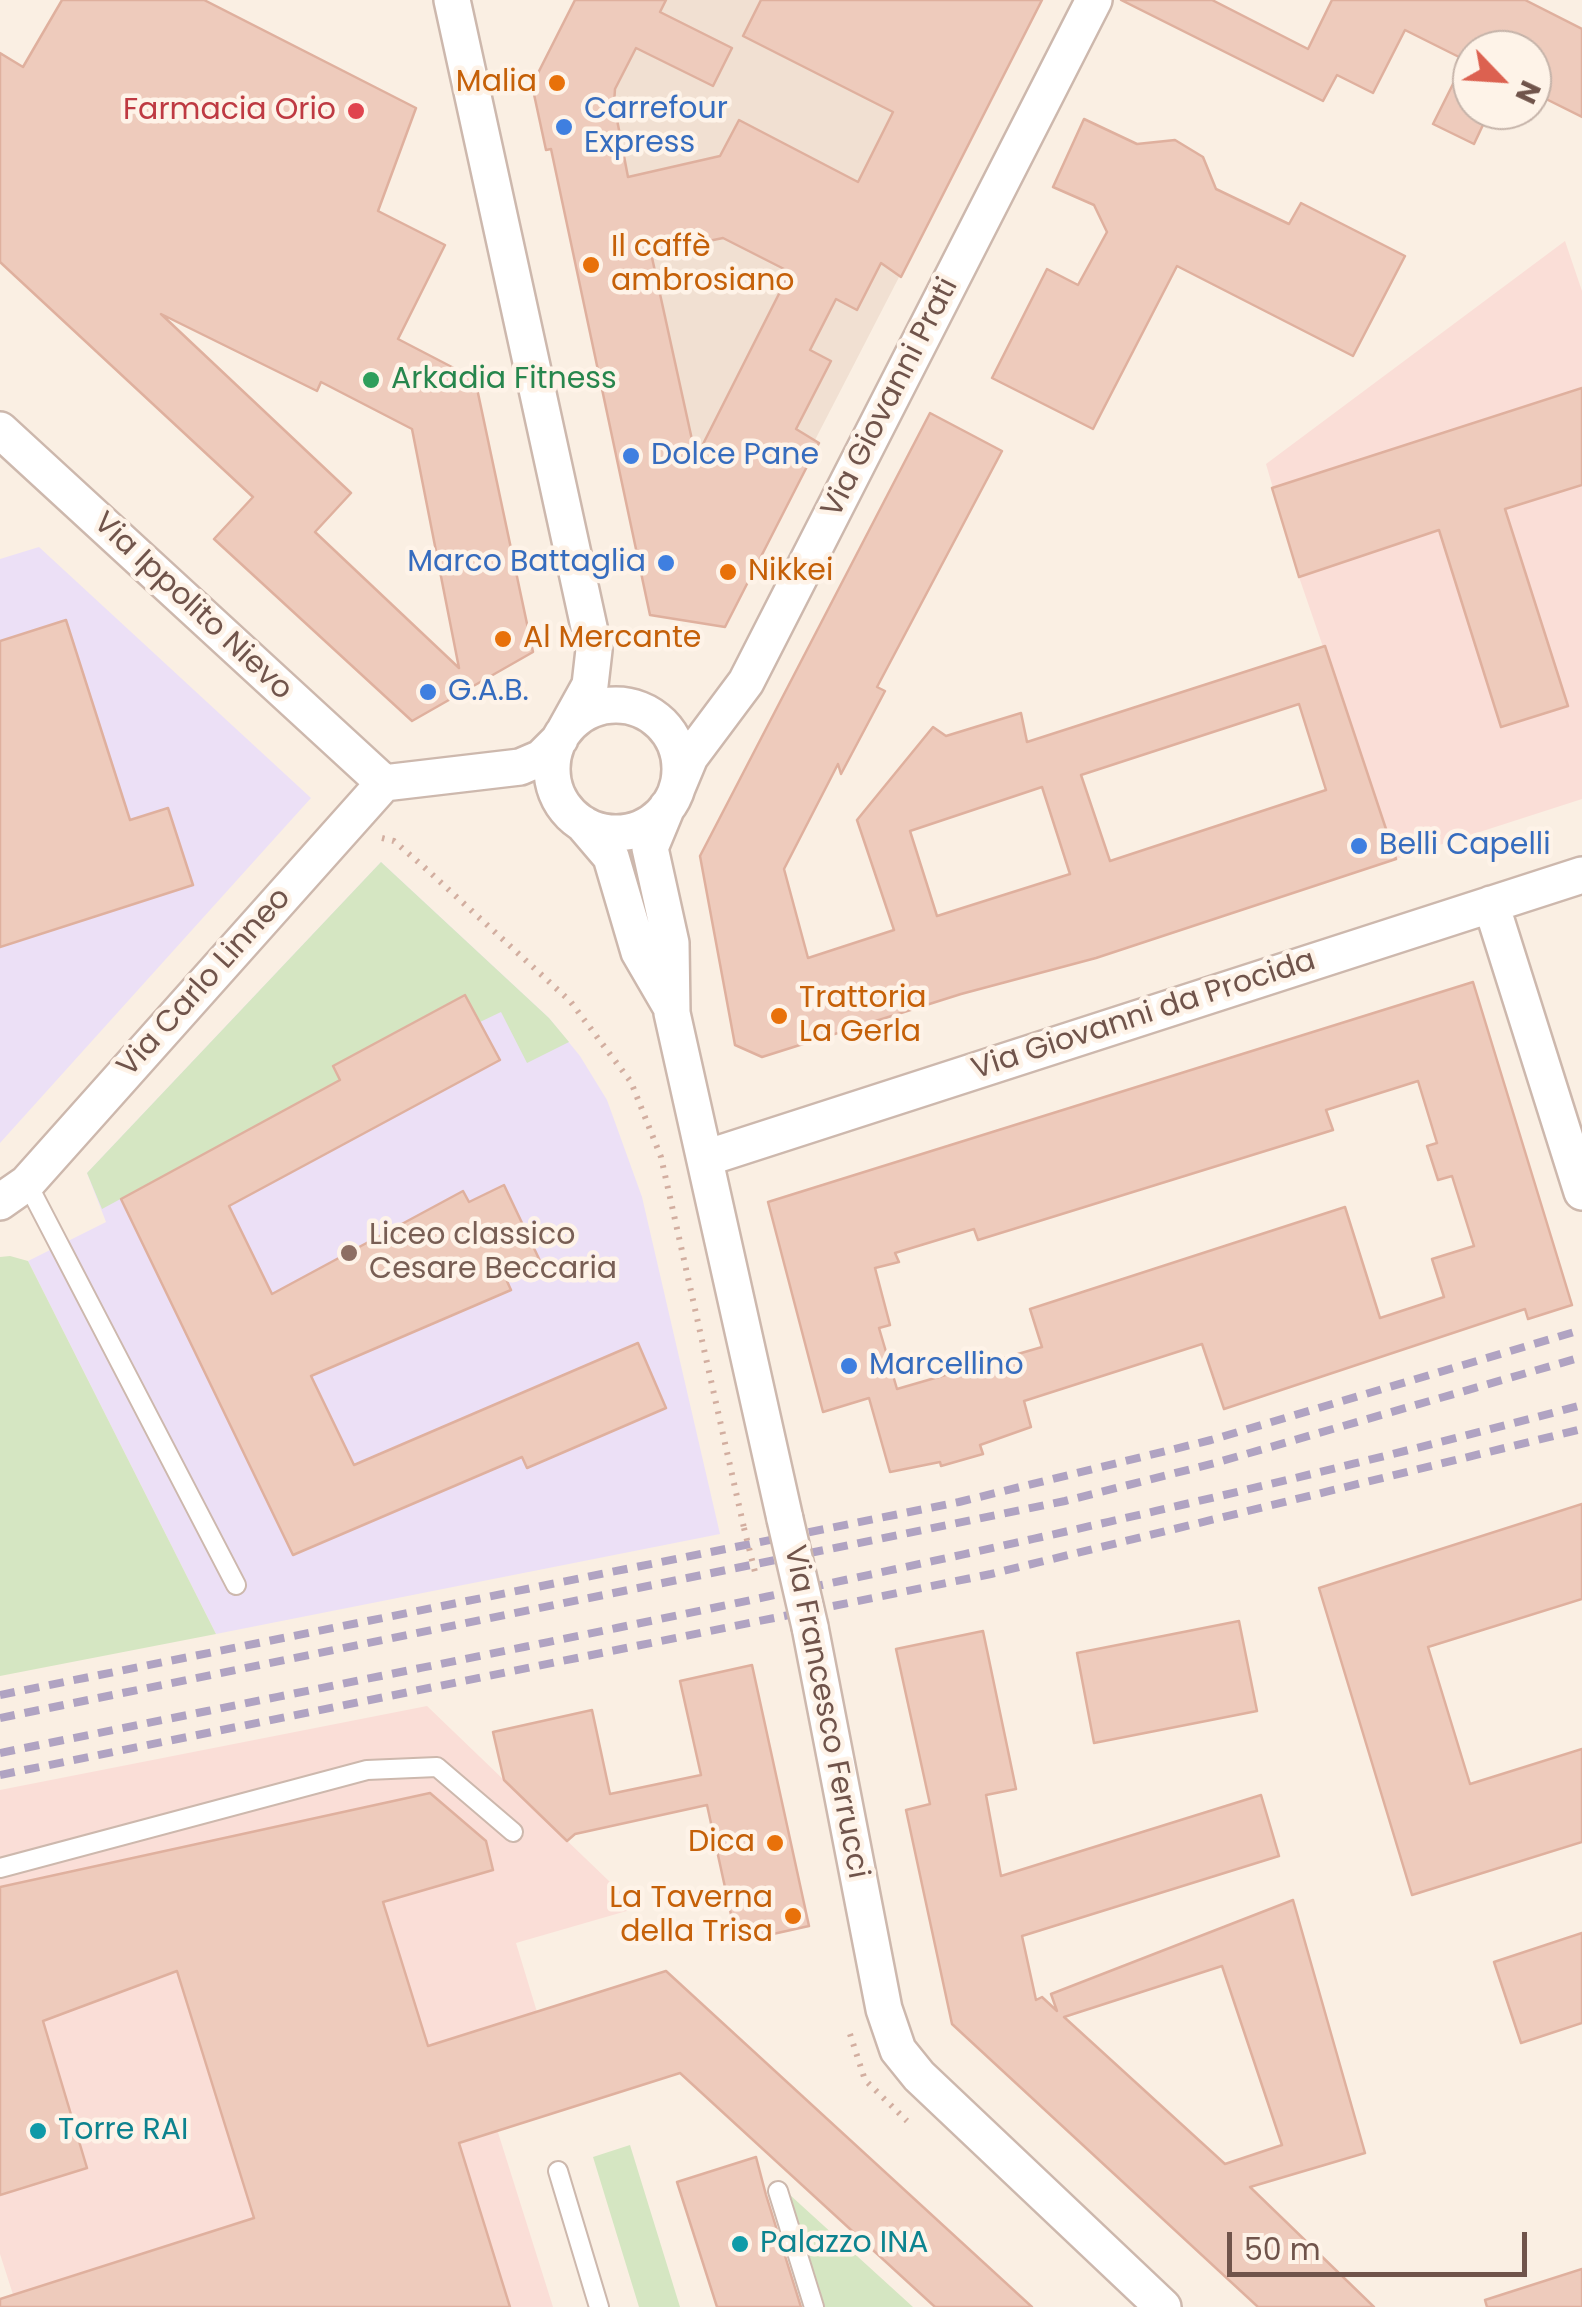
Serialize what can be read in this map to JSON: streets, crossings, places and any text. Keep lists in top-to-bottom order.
{
  "streets": {
    "street": [
      "Via Giovanni Prati",
      "Via Ippolito Nievo",
      "Via Carlo Linneo",
      "Via Giovanni da Procida",
      "Via Francesco Ferrucci"
    ]
  },
  "crossings": [
    ["Via Giovanni Prati", "Via Francesco Ferrucci"],
    ["Via Ippolito Nievo", "Via Carlo Linneo"],
    ["Via Ippolito Nievo", "Via Francesco Ferrucci"],
    ["Via Carlo Linneo", "Via Francesco Ferrucci"],
    ["Via Giovanni da Procida", "Via Francesco Ferrucci"]
  ],
  "places": [
    "Malia",
    "Farmacia Orio",
    "Carrefour Express",
    "Il caffè ambrosiano",
    "Arkadia Fitness",
    "Dolce Pane",
    "Marco Battaglia",
    "Nikkei",
    "Al Mercante",
    "G.A.B.",
    "Belli Capelli",
    "Trattoria La Gerla",
    "Liceo classico Cesare Beccaria",
    "Marcellino",
    "Dica",
    "La Taverna della Trisa",
    "Torre RAI",
    "Palazzo INA"
  ],
  "scale_bar": "50 m",
  "north": "bottom right"
}
